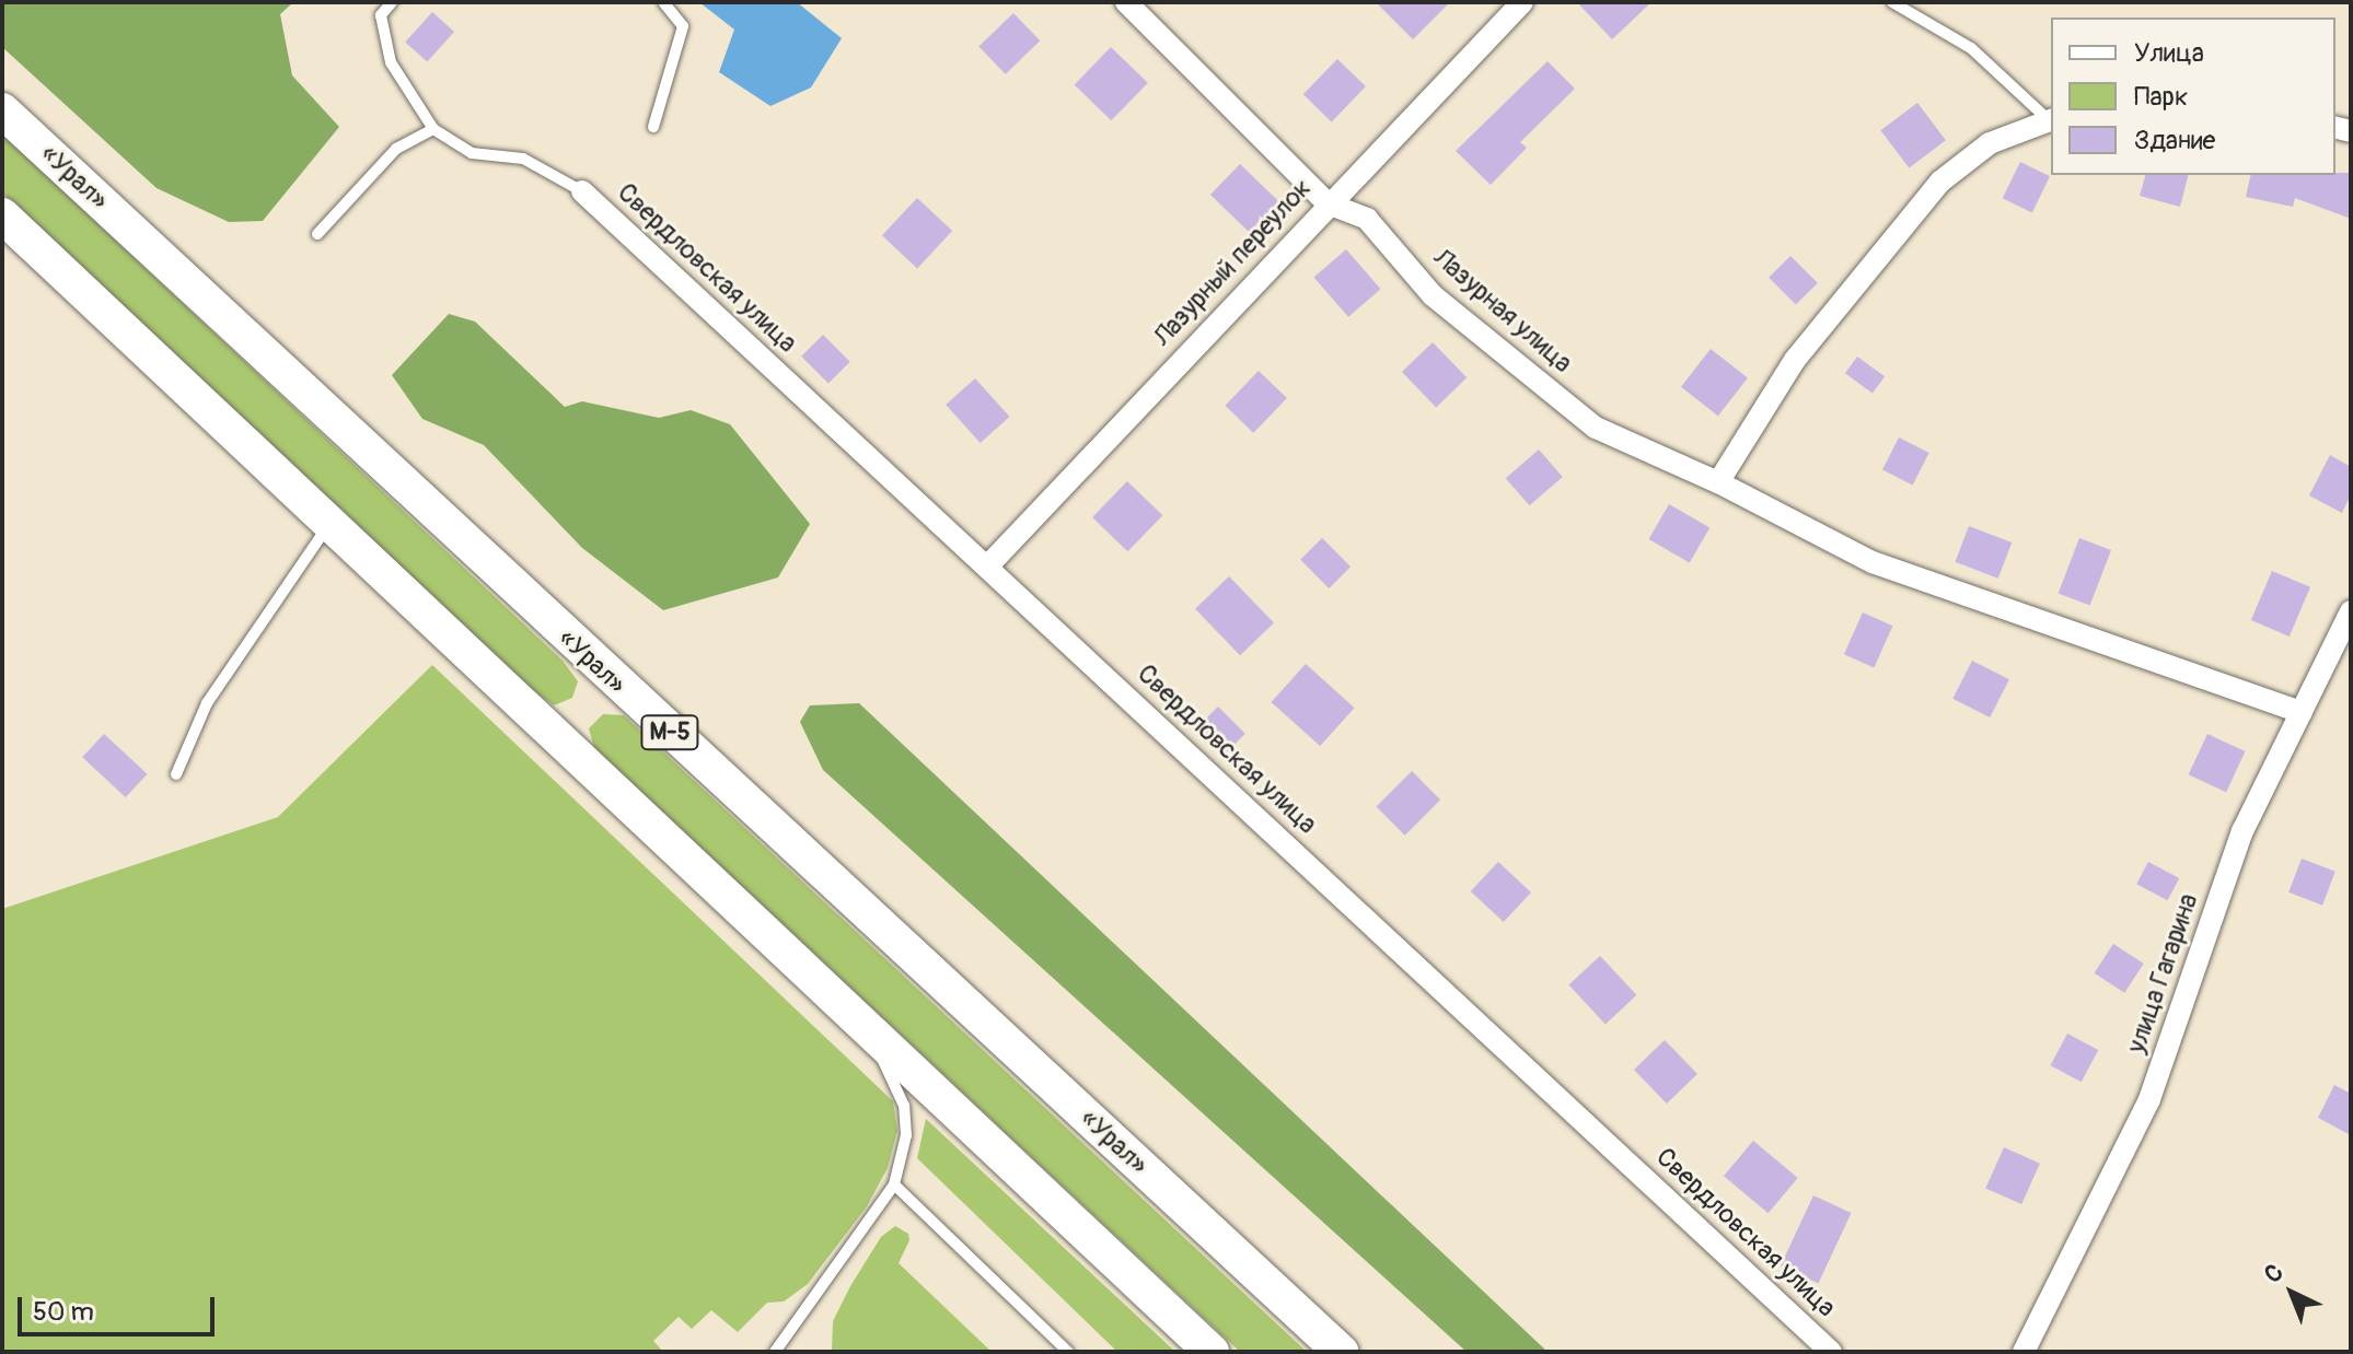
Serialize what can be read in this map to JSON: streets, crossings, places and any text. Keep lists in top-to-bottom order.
{
  "streets": {
    "main road": ["«Урал»", "М-5"],
    "street": [
      "Лазурный переулок",
      "Свердловская улица",
      "Лазурная улица",
      "улица Гагарина"
    ]
  },
  "crossings": [
    ["Лазурный переулок", "Свердловская улица"],
    ["Лазурный переулок", "Лазурная улица"],
    ["Лазурная улица", "улица Гагарина"]
  ],
  "legend": ["Улица", "Парк", "Здание"],
  "scale_bar": "50 m",
  "north": "top left"
}
